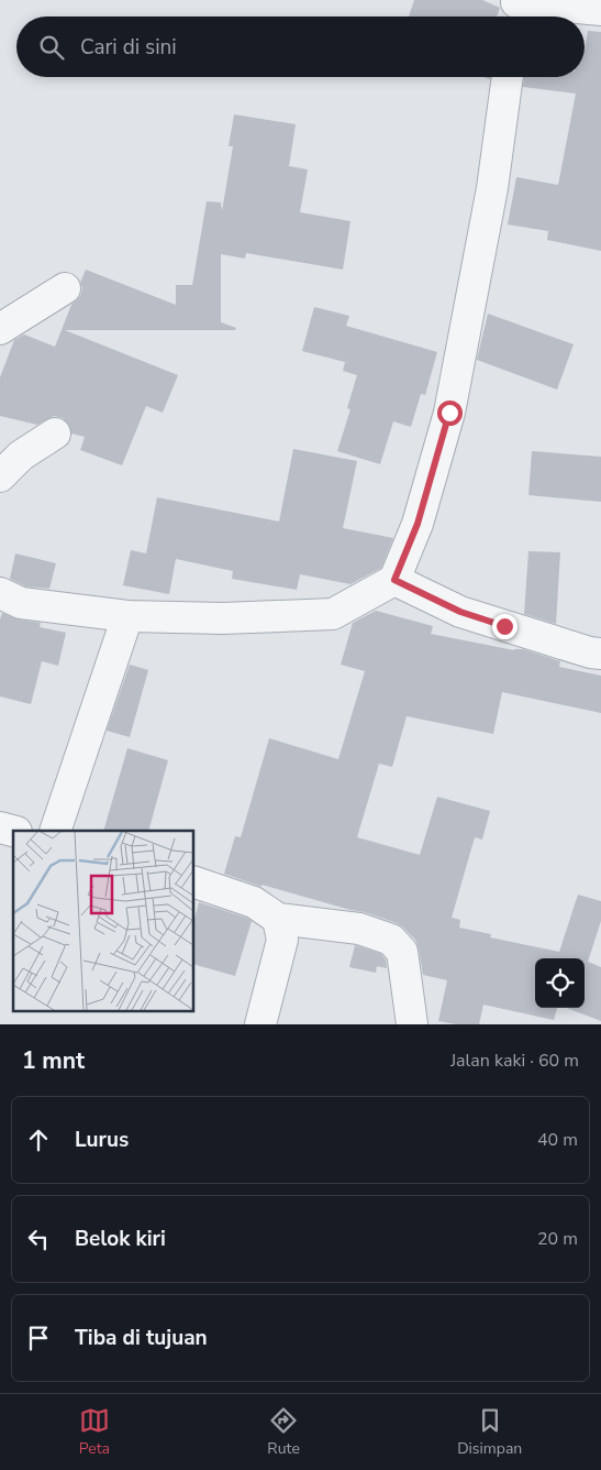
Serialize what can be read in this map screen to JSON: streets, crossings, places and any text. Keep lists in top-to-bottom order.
{
  "page": {
    "search": "Cari di sini",
    "heading": ["1 mnt", "Jalan kaki · 60 m"],
    "list": [
      ["Lurus", "40 m"],
      ["Belok kiri", "20 m"],
      "Tiba di tujuan"
    ],
    "nav": ["Peta", "Rute", "Disimpan"]
  }
}
